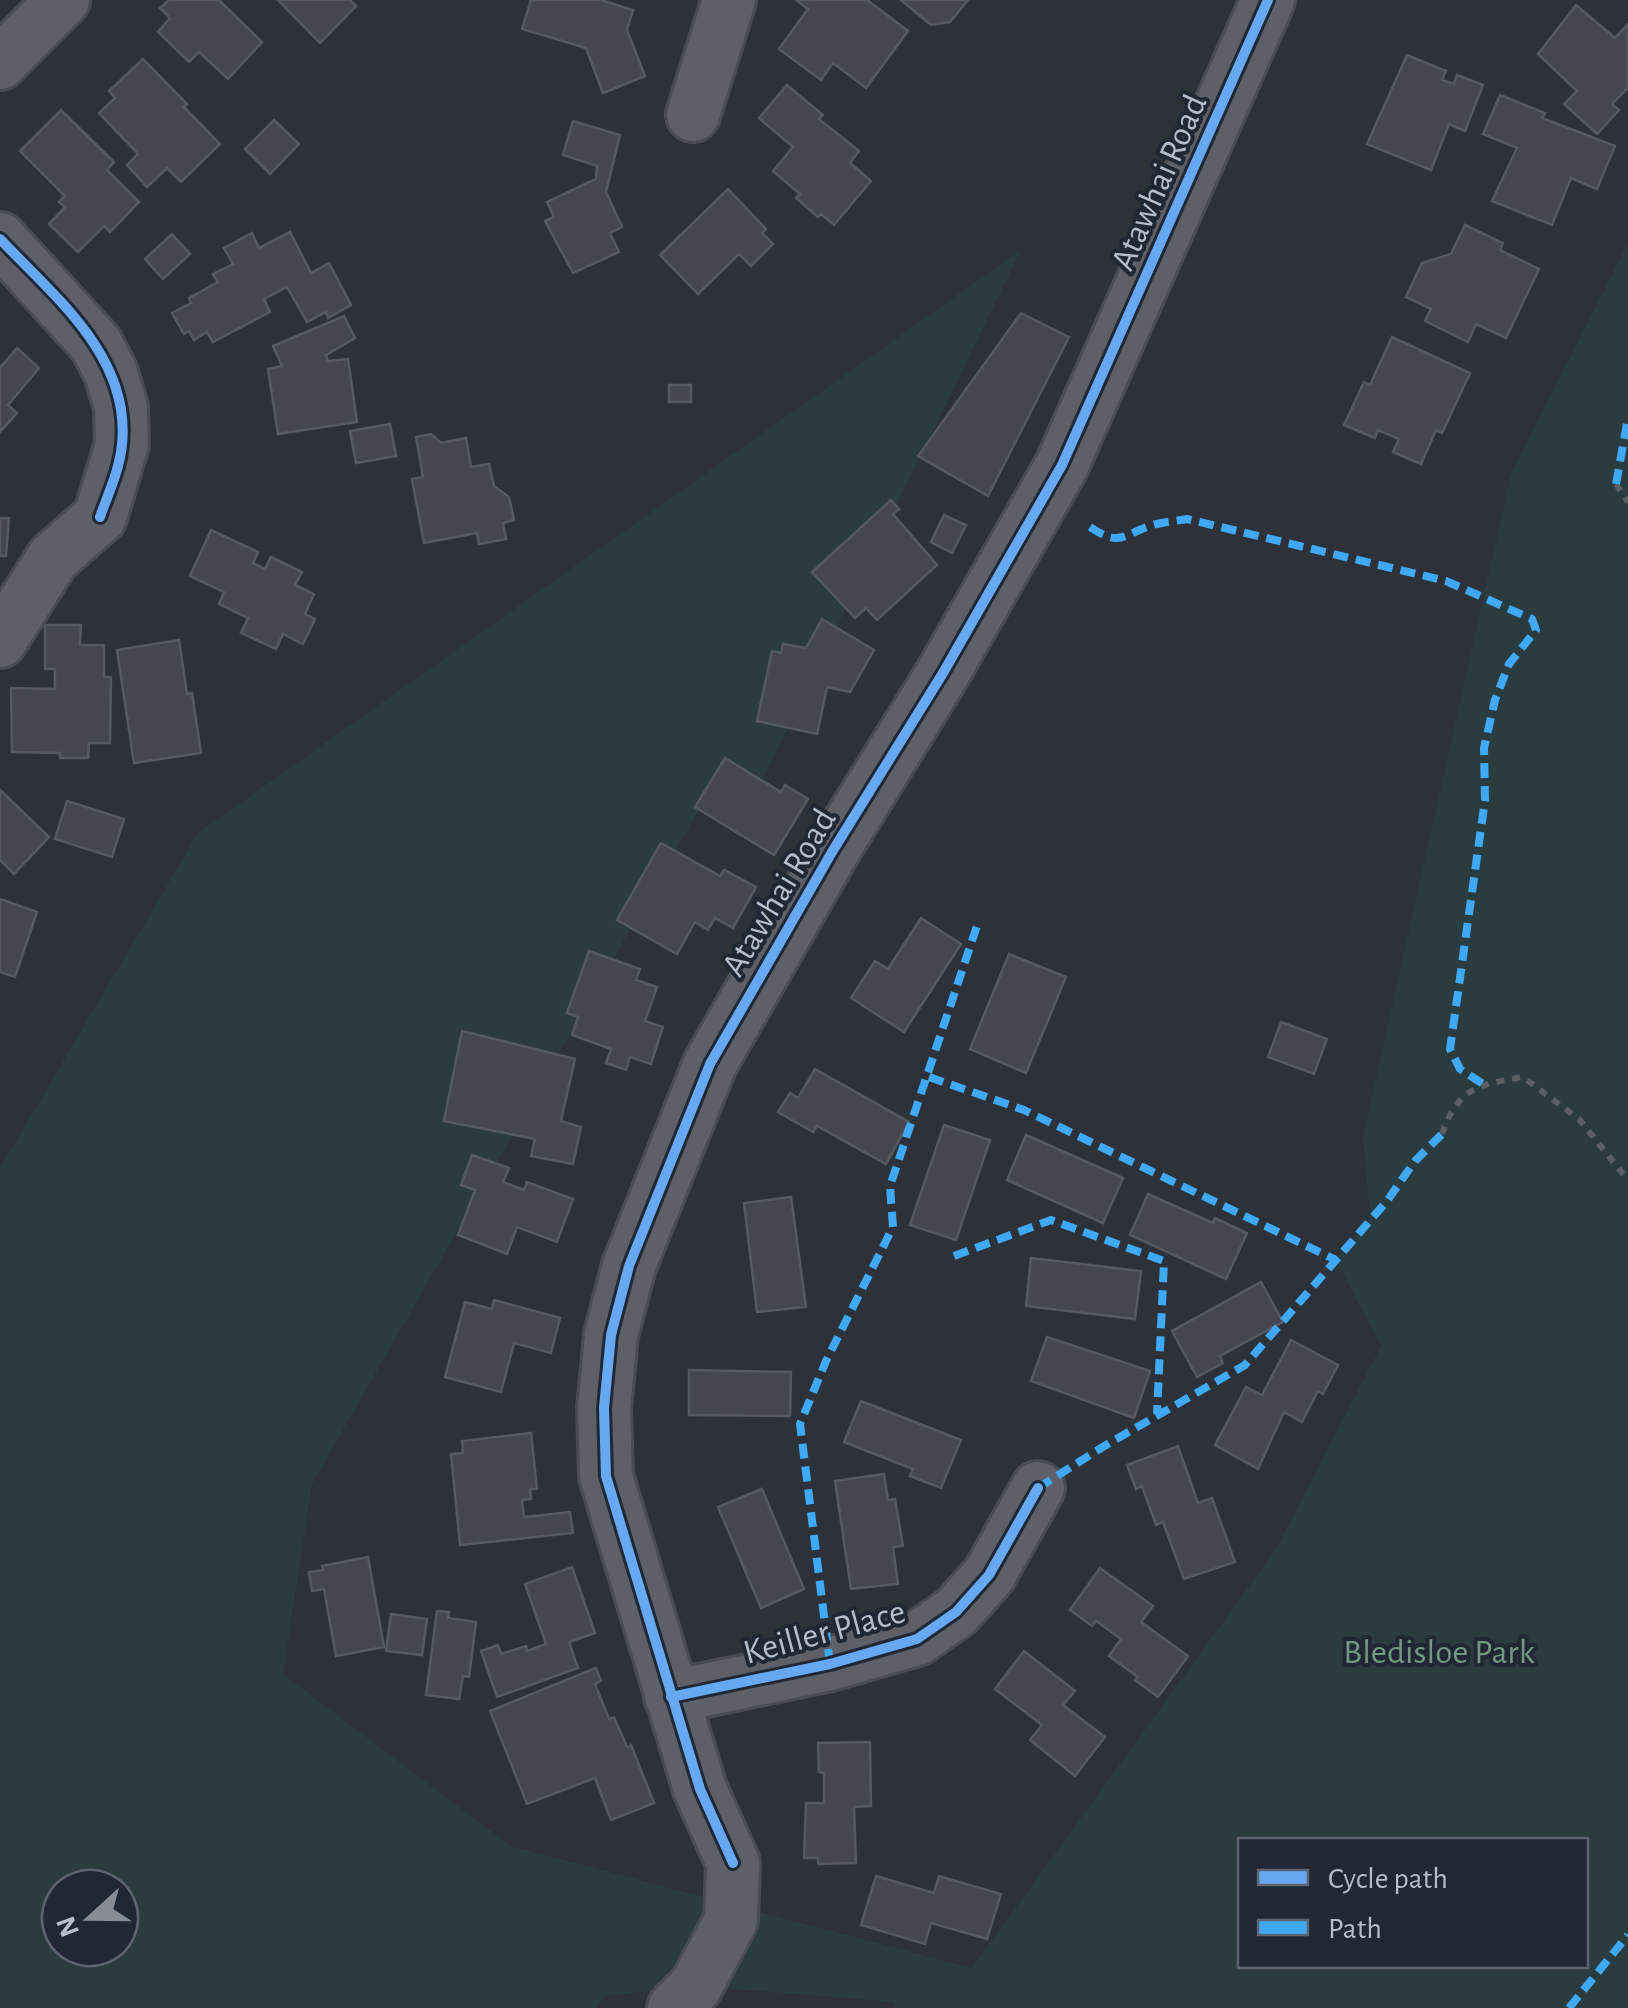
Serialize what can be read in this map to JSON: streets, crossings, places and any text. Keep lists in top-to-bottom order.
{
  "streets": {
    "street": ["Atawhai Road", "Keiller Place"]
  },
  "crossings": [
    ["Atawhai Road", "Keiller Place"]
  ],
  "parks": ["Bledisloe Park"],
  "legend": ["Cycle path", "Path"],
  "north": "left"
}
